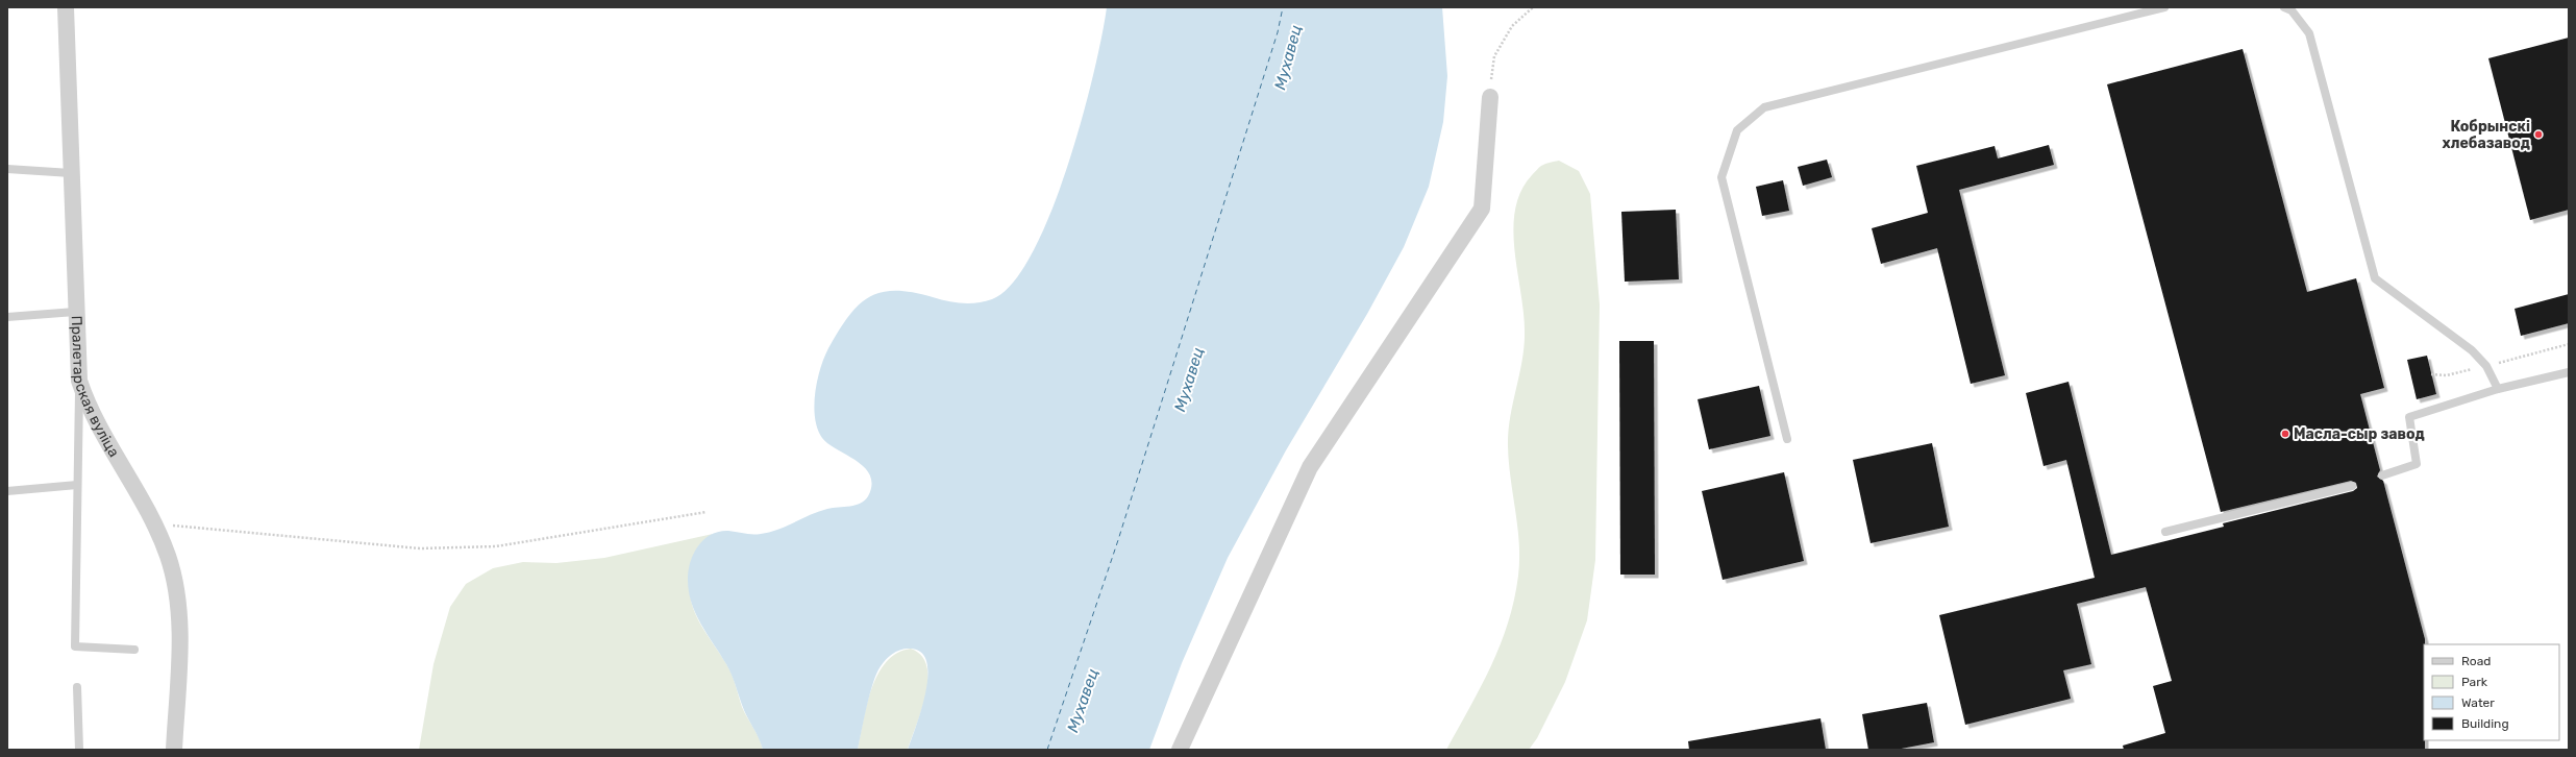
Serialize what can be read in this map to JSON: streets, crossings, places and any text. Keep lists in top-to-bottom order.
{
  "streets": {
    "street": ["Пралетарская вуліца"]
  },
  "water": ["Мухавец"],
  "places": ["Кобрынскі хлебазавод", "Масла-сыр завод"],
  "legend": [
    "Road",
    "Park",
    "Water",
    "Building"
  ]
}
